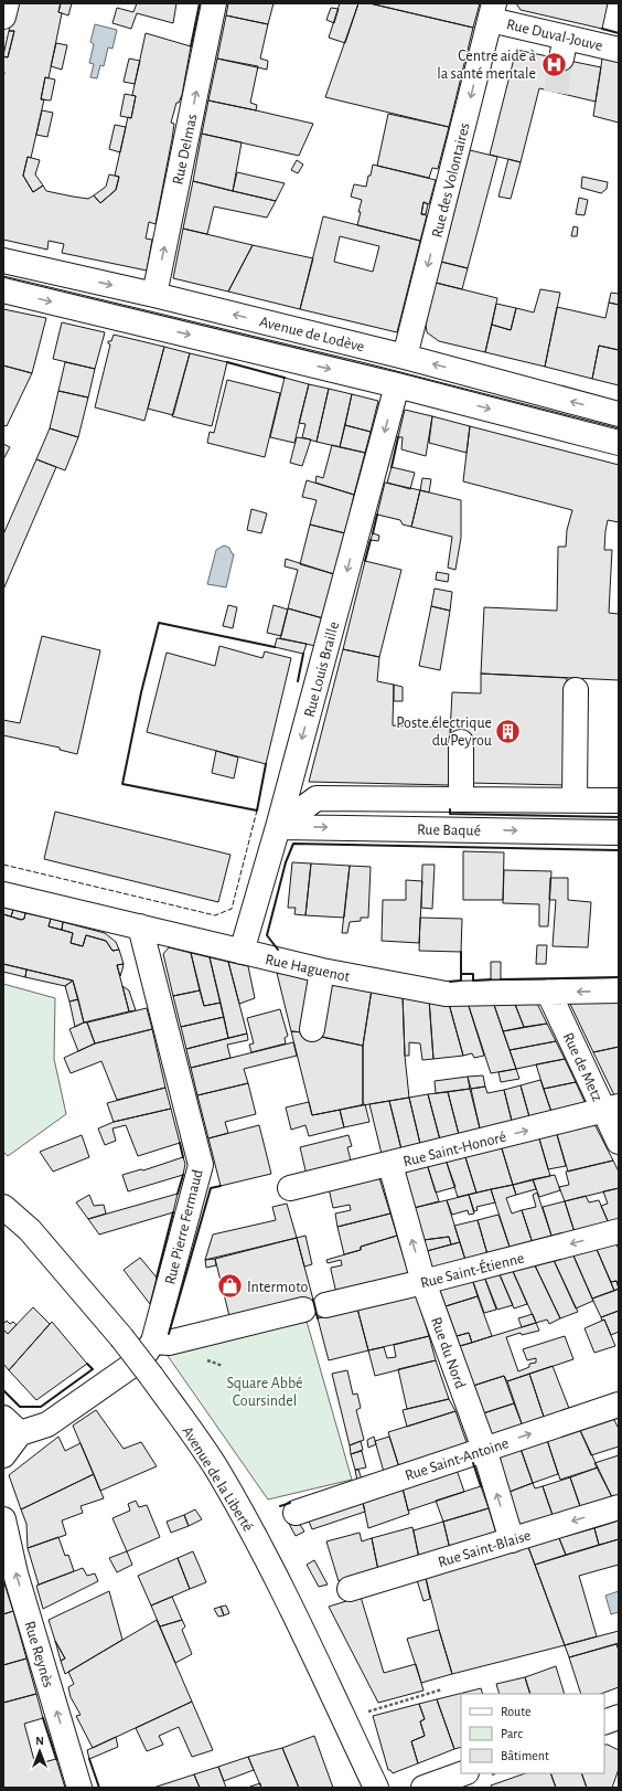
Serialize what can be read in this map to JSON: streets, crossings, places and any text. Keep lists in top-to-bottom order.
{
  "streets": {
    "street": [
      "Rue Duval-Jouve",
      "Rue Delmas",
      "Rue des Volontaires",
      "Avenue de Lodève",
      "Rue Louis Braille",
      "Rue Baqué",
      "Rue Haguenot",
      "Rue de Metz",
      "Rue Saint-Honoré",
      "Rue Pierre Fermaud",
      "Rue Saint-Étienne",
      "Rue du Nord",
      "Rue Saint-Antoine",
      "Avenue de la Liberté",
      "Rue Saint-Blaise",
      "Rue Reynès"
    ]
  },
  "crossings": [
    ["Rue Duval-Jouve", "Rue des Volontaires"],
    ["Rue Delmas", "Avenue de Lodève"],
    ["Rue des Volontaires", "Avenue de Lodève"],
    ["Rue Louis Braille", "Rue Baqué"],
    ["Rue Louis Braille", "Rue Haguenot"],
    ["Rue Haguenot", "Rue de Metz"],
    ["Rue Haguenot", "Rue Pierre Fermaud"],
    ["Rue de Metz", "Rue Saint-Honoré"],
    ["Rue Saint-Honoré", "Rue du Nord"],
    ["Rue Pierre Fermaud", "Rue Saint-Étienne"],
    ["Rue Saint-Étienne", "Rue du Nord"],
    ["Rue du Nord", "Rue Saint-Antoine"],
    ["Rue du Nord", "Rue Saint-Blaise"]
  ],
  "one_way": [
    "Rue Delmas",
    "Rue des Volontaires",
    "Rue Louis Braille",
    "Rue Saint-Honoré",
    "Rue Saint-Étienne",
    "Rue du Nord",
    "Rue Saint-Antoine",
    "Rue Saint-Blaise",
    "Rue Reynès"
  ],
  "parks": ["Square Abbé Coursindel"],
  "places": {
    "hospital": ["Centre aide à la santé mentale"],
    "building": ["Poste électrique du Peyrou"],
    "shop": ["Intermoto"]
  },
  "legend": ["Route", "Parc", "Bâtiment"],
  "north": "top"
}
